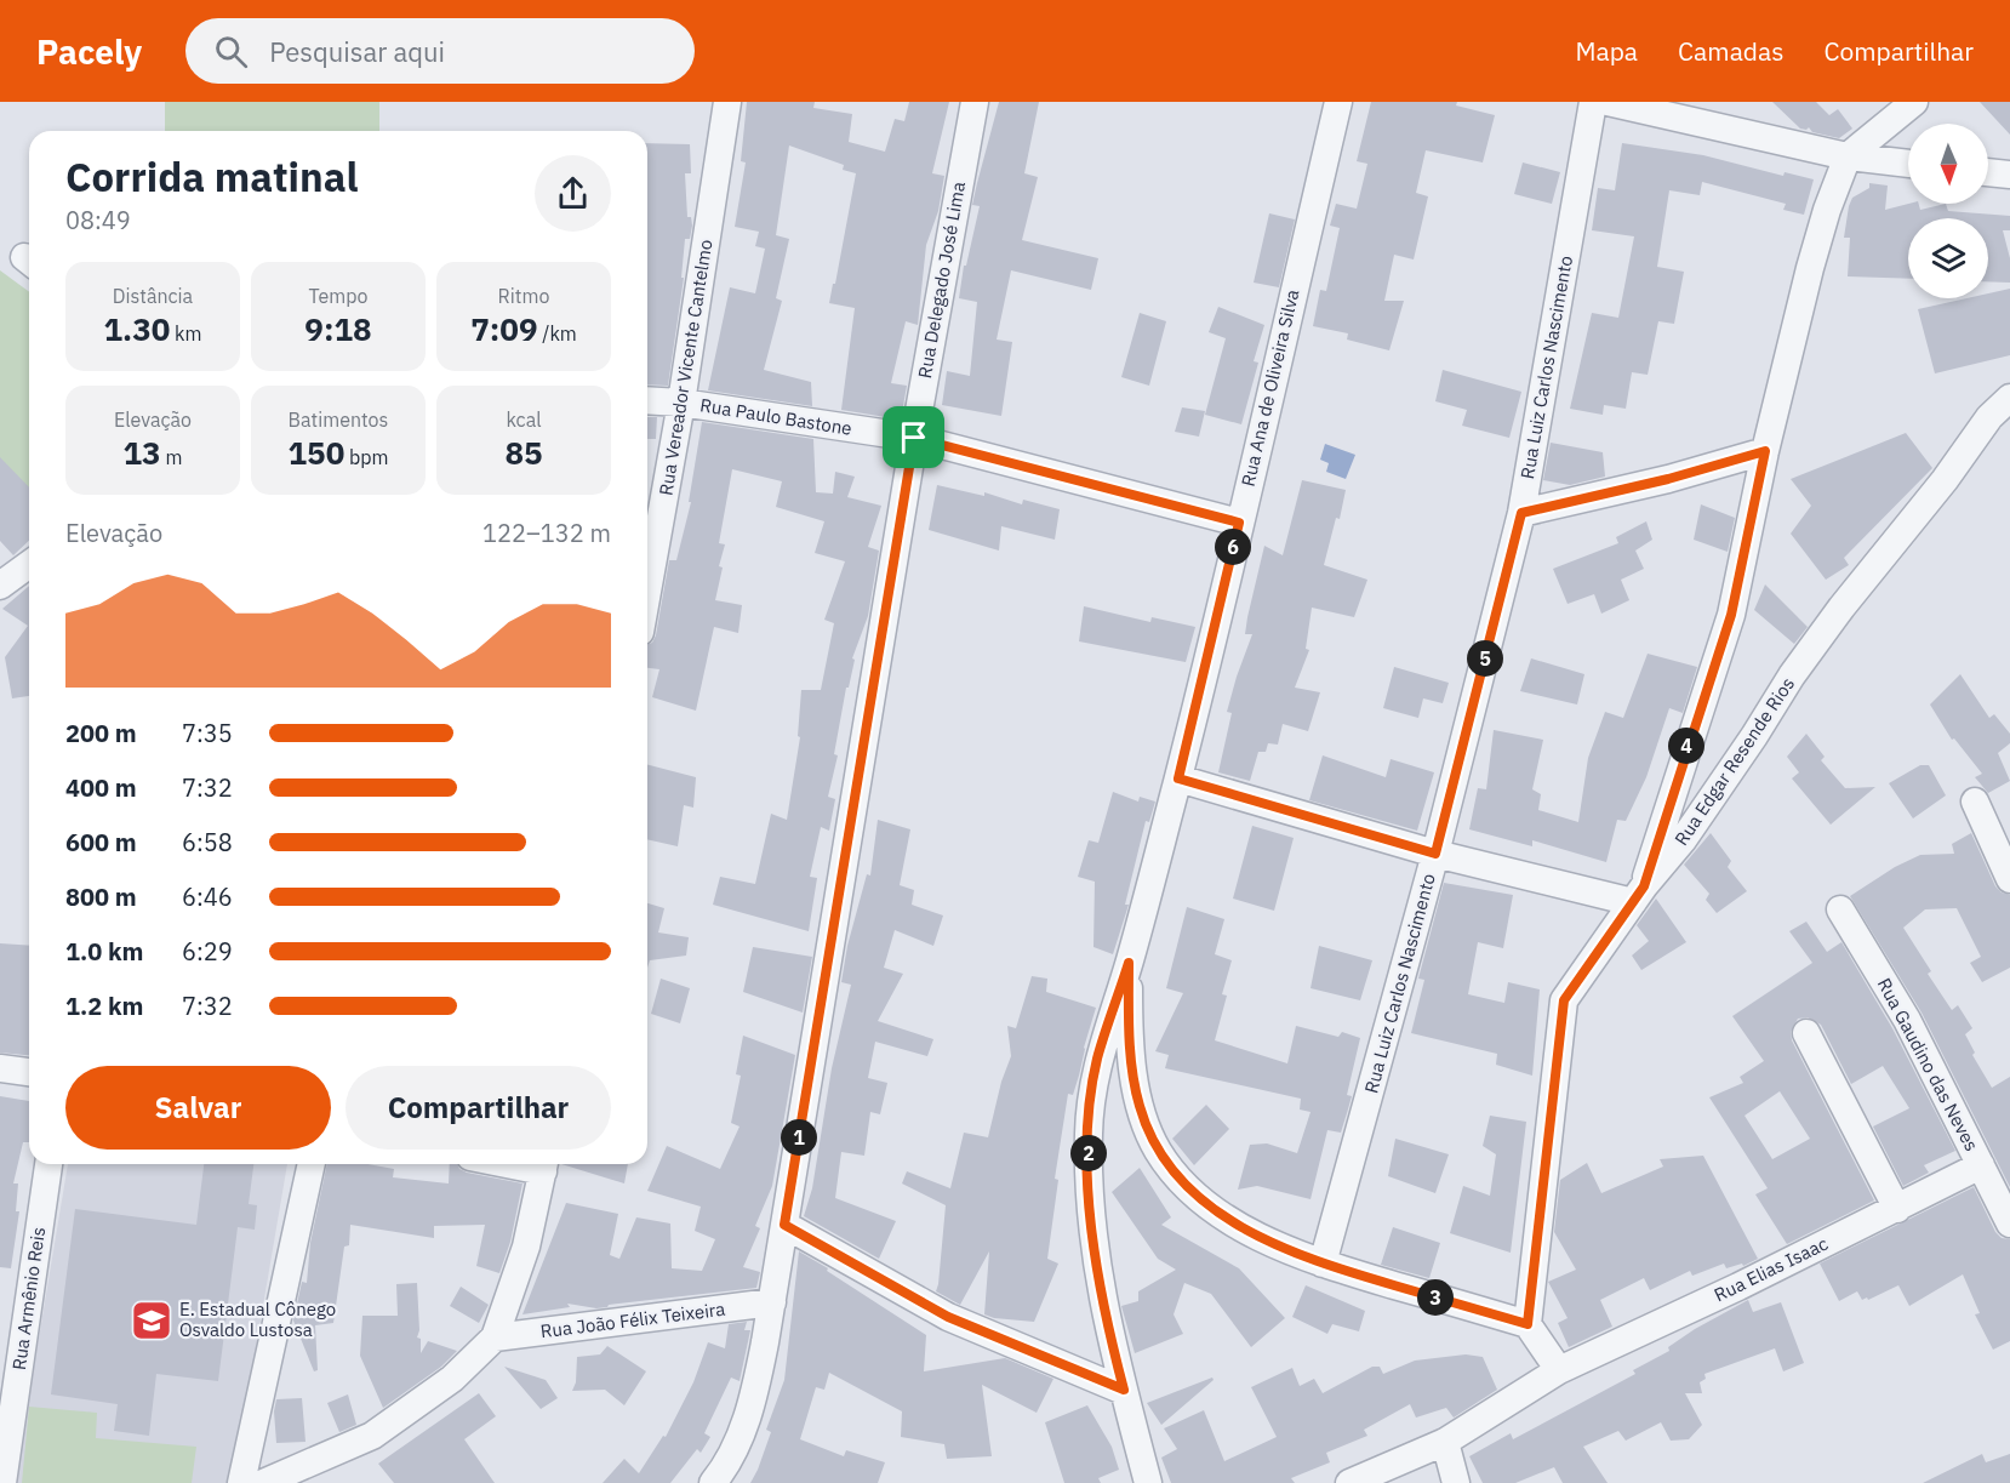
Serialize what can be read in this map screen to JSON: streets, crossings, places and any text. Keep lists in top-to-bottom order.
{
  "streets": {
    "street": [
      "Rua Delegado José Lima",
      "Rua Vereador Vicente Cantelmo",
      "Rua Luiz Carlos Nascimento",
      "Rua Ana de Oliveira Silva",
      "Rua Paulo Bastone",
      "Rua Edgar Resende Rios",
      "Rua Gaudino das Neves",
      "Rua Elias Isaac",
      "Rua Armênio Reis",
      "Rua João Félix Teixeira"
    ]
  },
  "crossings": [
    ["Rua Delegado José Lima", "Rua Paulo Bastone"],
    ["Rua Delegado José Lima", "Rua João Félix Teixeira"],
    ["Rua Vereador Vicente Cantelmo", "Rua Paulo Bastone"],
    ["Rua Ana de Oliveira Silva", "Rua Paulo Bastone"],
    ["Rua Gaudino das Neves", "Rua Elias Isaac"]
  ],
  "places": {
    "school or university": ["E. Estadual Cônego Osvaldo Lustosa"]
  },
  "north": "bottom",
  "page": {
    "header": "Pacely",
    "search": "Pesquisar aqui",
    "nav": ["Mapa", "Camadas", "Compartilhar"],
    "heading": ["Corrida matinal", "08:49"],
    "stats": [
      ["Distância", "1.30 km"],
      ["Tempo", "9:18"],
      ["Ritmo", "7:09 /km"],
      ["Elevação", "13 m"],
      ["Batimentos", "150 bpm"],
      ["kcal", "85"]
    ],
    "chart": ["Elevação", "122–132 m"],
    "pins": [
      "6",
      "5",
      "4",
      "1",
      "2",
      "3"
    ],
    "list": [
      {
        "name": "200 m",
        "note": "7:35"
      },
      {
        "name": "400 m",
        "note": "7:32"
      },
      {
        "name": "600 m",
        "note": "6:58"
      },
      {
        "name": "800 m",
        "note": "6:46"
      },
      {
        "name": "1.0 km",
        "note": "6:29"
      },
      {
        "name": "1.2 km",
        "note": "7:32"
      }
    ],
    "buttons": ["Salvar", "Compartilhar"]
  }
}
